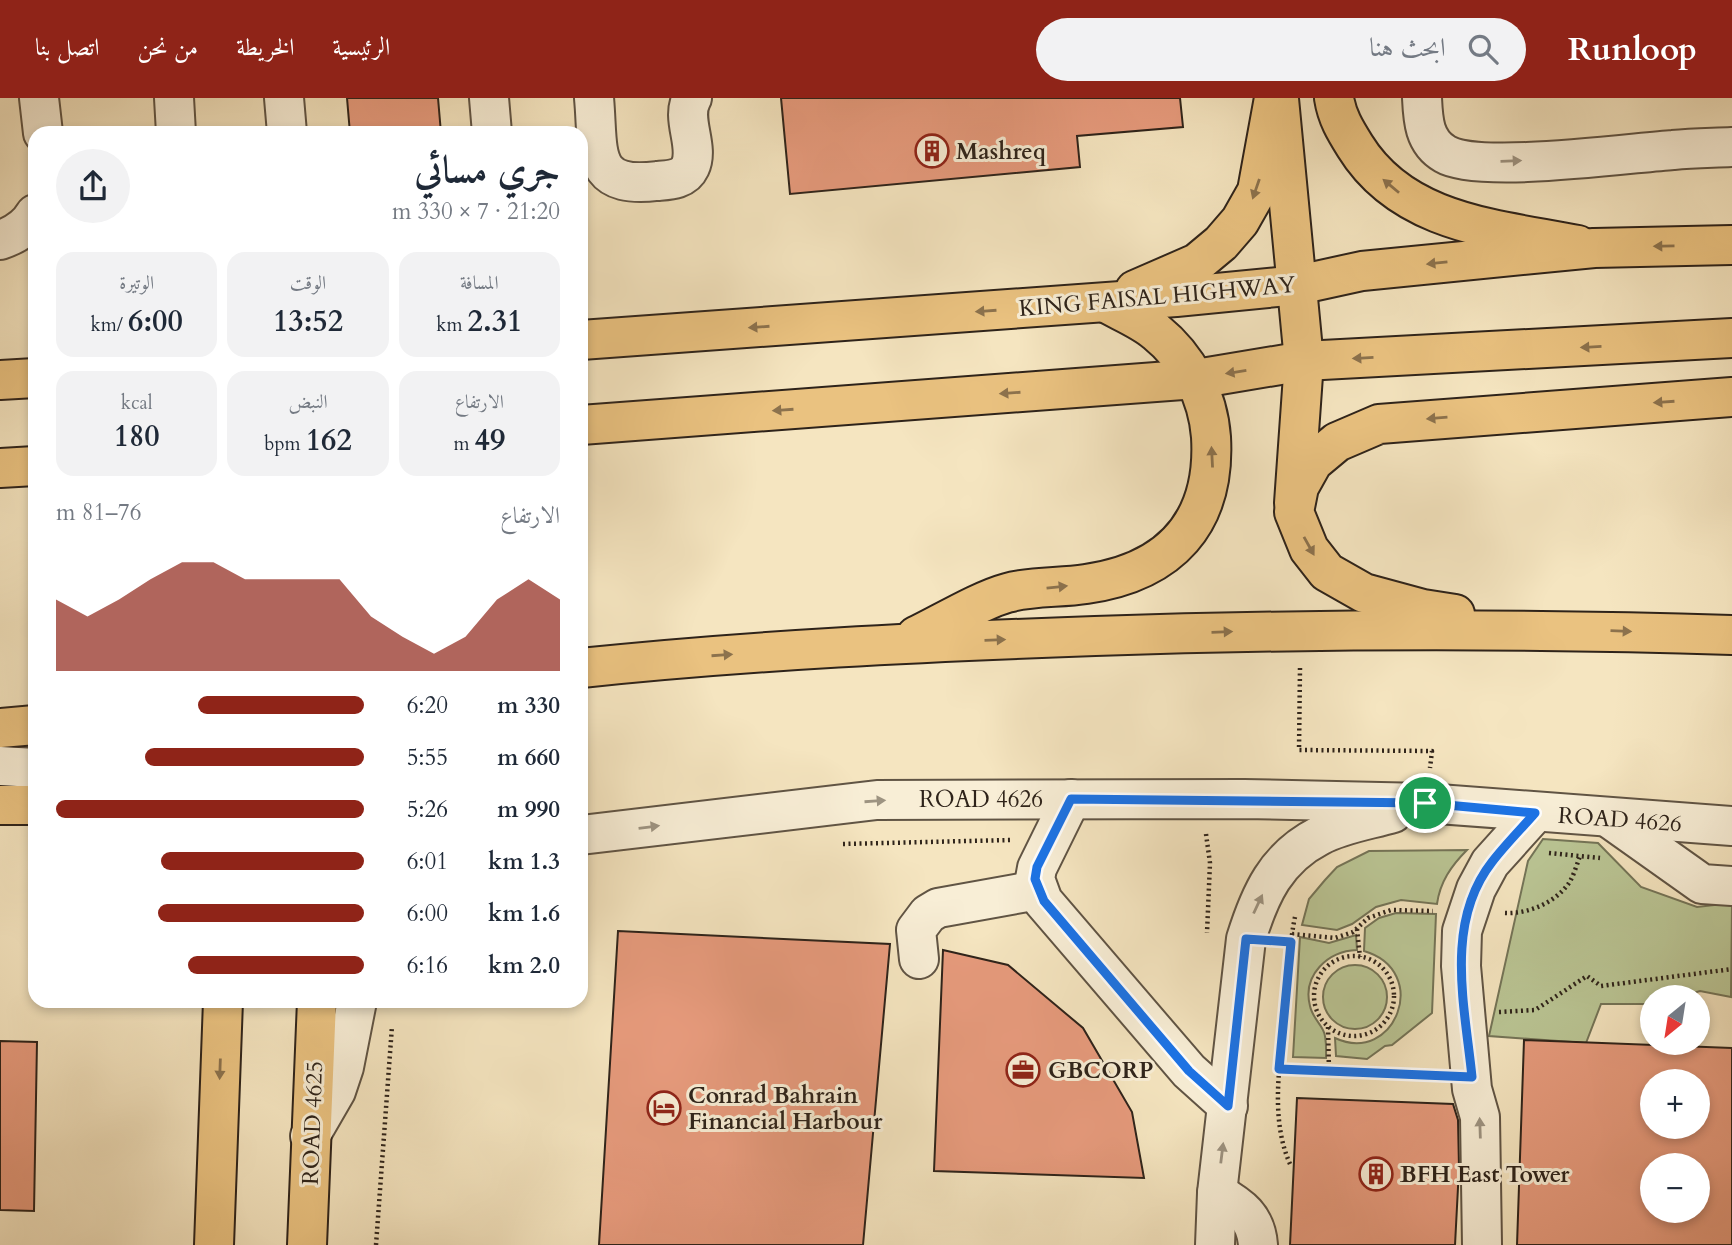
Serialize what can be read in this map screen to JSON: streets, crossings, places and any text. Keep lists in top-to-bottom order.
{
  "streets": {
    "main road": ["KING FAISAL HIGHWAY", "ROAD 4625"],
    "street": ["ROAD 4626"]
  },
  "places": {
    "building": ["Mashreq", "BFH East Tower"],
    "office": ["GBCORP"],
    "hotel": ["Conrad Bahrain Financial Harbour"]
  },
  "north": "bottom left",
  "page": {
    "header": "Runloop",
    "search": "ابحث هنا",
    "nav": [
      "الرئيسية",
      "الخريطة",
      "من نحن",
      "اتصل بنا"
    ],
    "heading": ["جري مسائي", "21:20 · 7 × 330 m"],
    "stats": [
      ["المسافة", "2.31 km"],
      ["الوقت", "13:52"],
      ["الوتيرة", "6:00 /km"],
      ["الارتفاع", "49 m"],
      ["النبض", "162 bpm"],
      ["kcal", "180"]
    ],
    "chart": ["الارتفاع", "76–81 m"],
    "list": [
      {
        "name": "330 m",
        "note": "6:20"
      },
      {
        "name": "660 m",
        "note": "5:55"
      },
      {
        "name": "990 m",
        "note": "5:26"
      },
      {
        "name": "1.3 km",
        "note": "6:01"
      },
      {
        "name": "1.6 km",
        "note": "6:00"
      },
      {
        "name": "2.0 km",
        "note": "6:16"
      }
    ],
    "map_buttons": ["+", "−"]
  }
}
